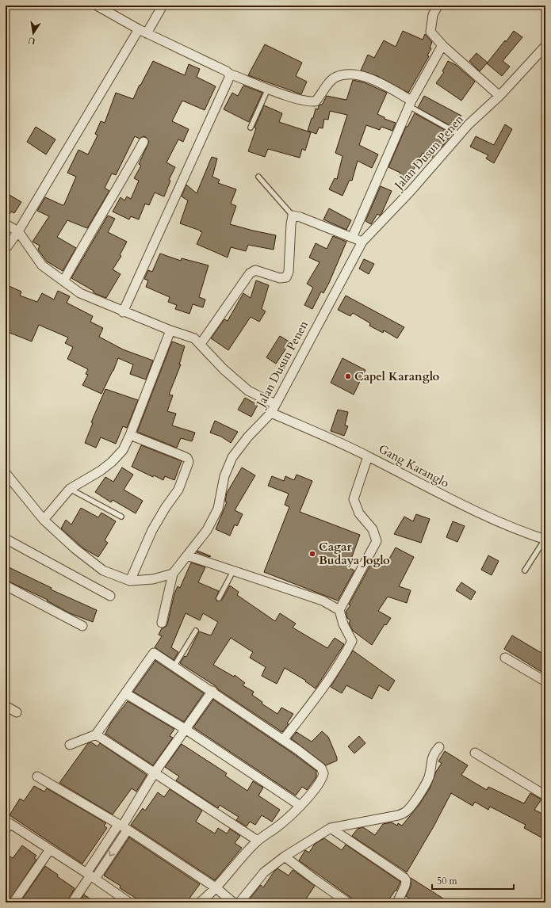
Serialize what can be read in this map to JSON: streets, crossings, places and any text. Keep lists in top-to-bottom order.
{
  "streets": {
    "street": ["Jalan Dusun Penen", "Gang Karanglo"]
  },
  "crossings": [
    ["Jalan Dusun Penen", "Gang Karanglo"]
  ],
  "places": ["Capel Karanglo", "Cagar Budaya Joglo"],
  "scale_bar": "50 m",
  "north": "bottom"
}
